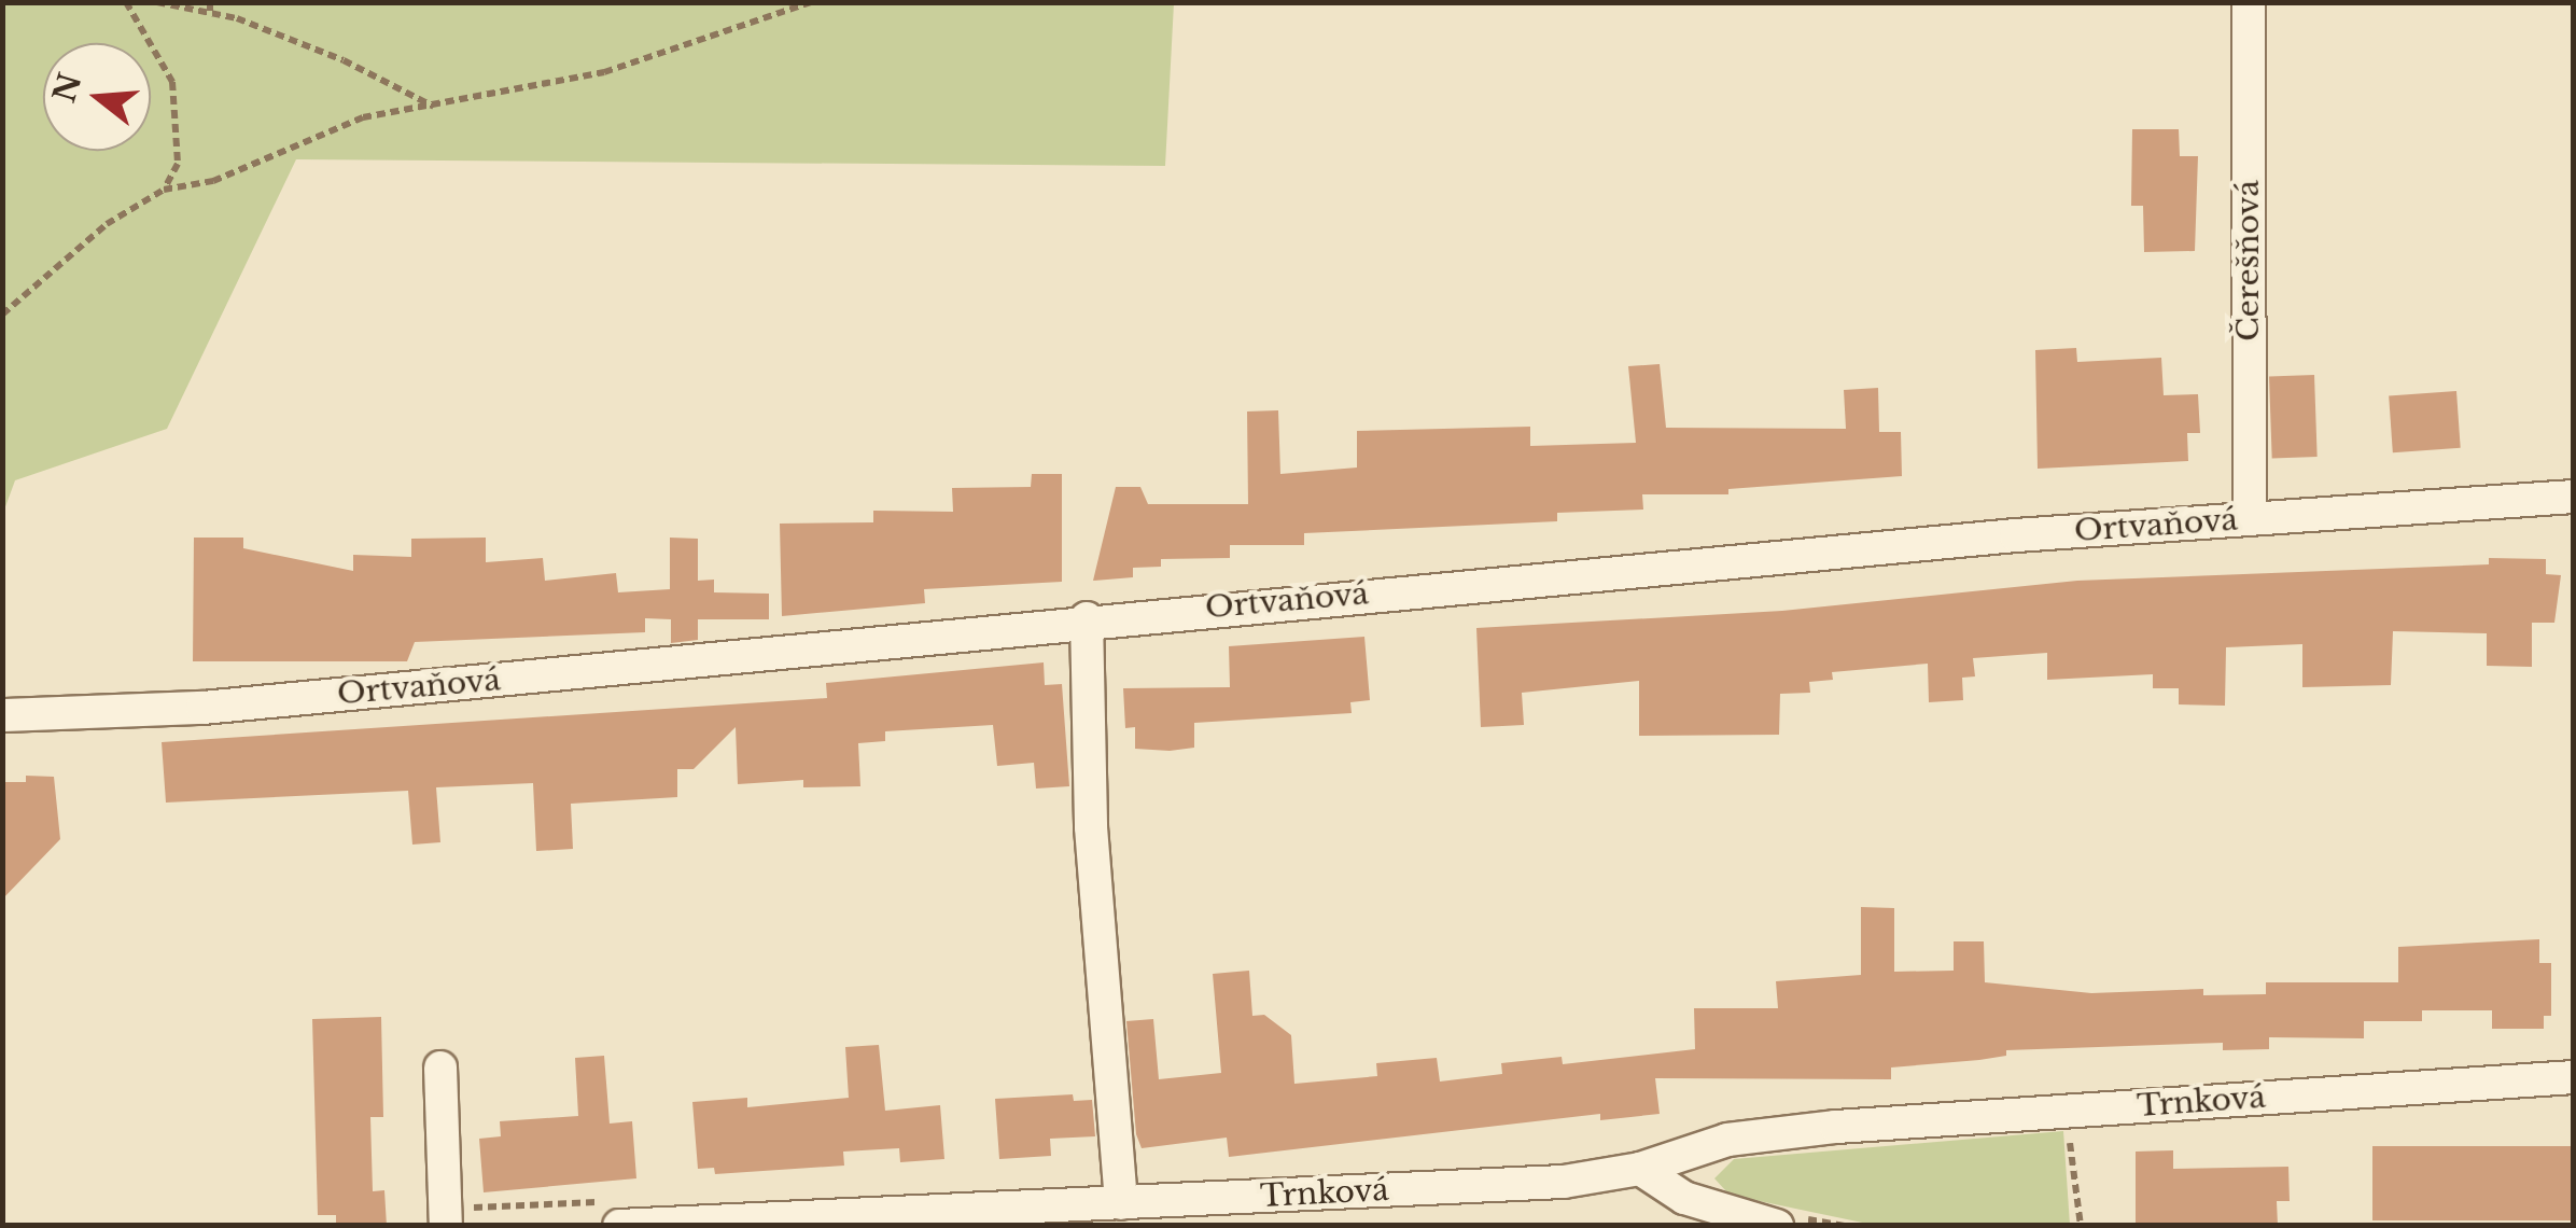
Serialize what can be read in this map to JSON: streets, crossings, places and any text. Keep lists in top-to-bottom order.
{
  "streets": {
    "street": ["Čerešňová", "Ortvaňová", "Trnková"]
  },
  "crossings": [
    ["Čerešňová", "Ortvaňová"]
  ],
  "north": "left"
}
